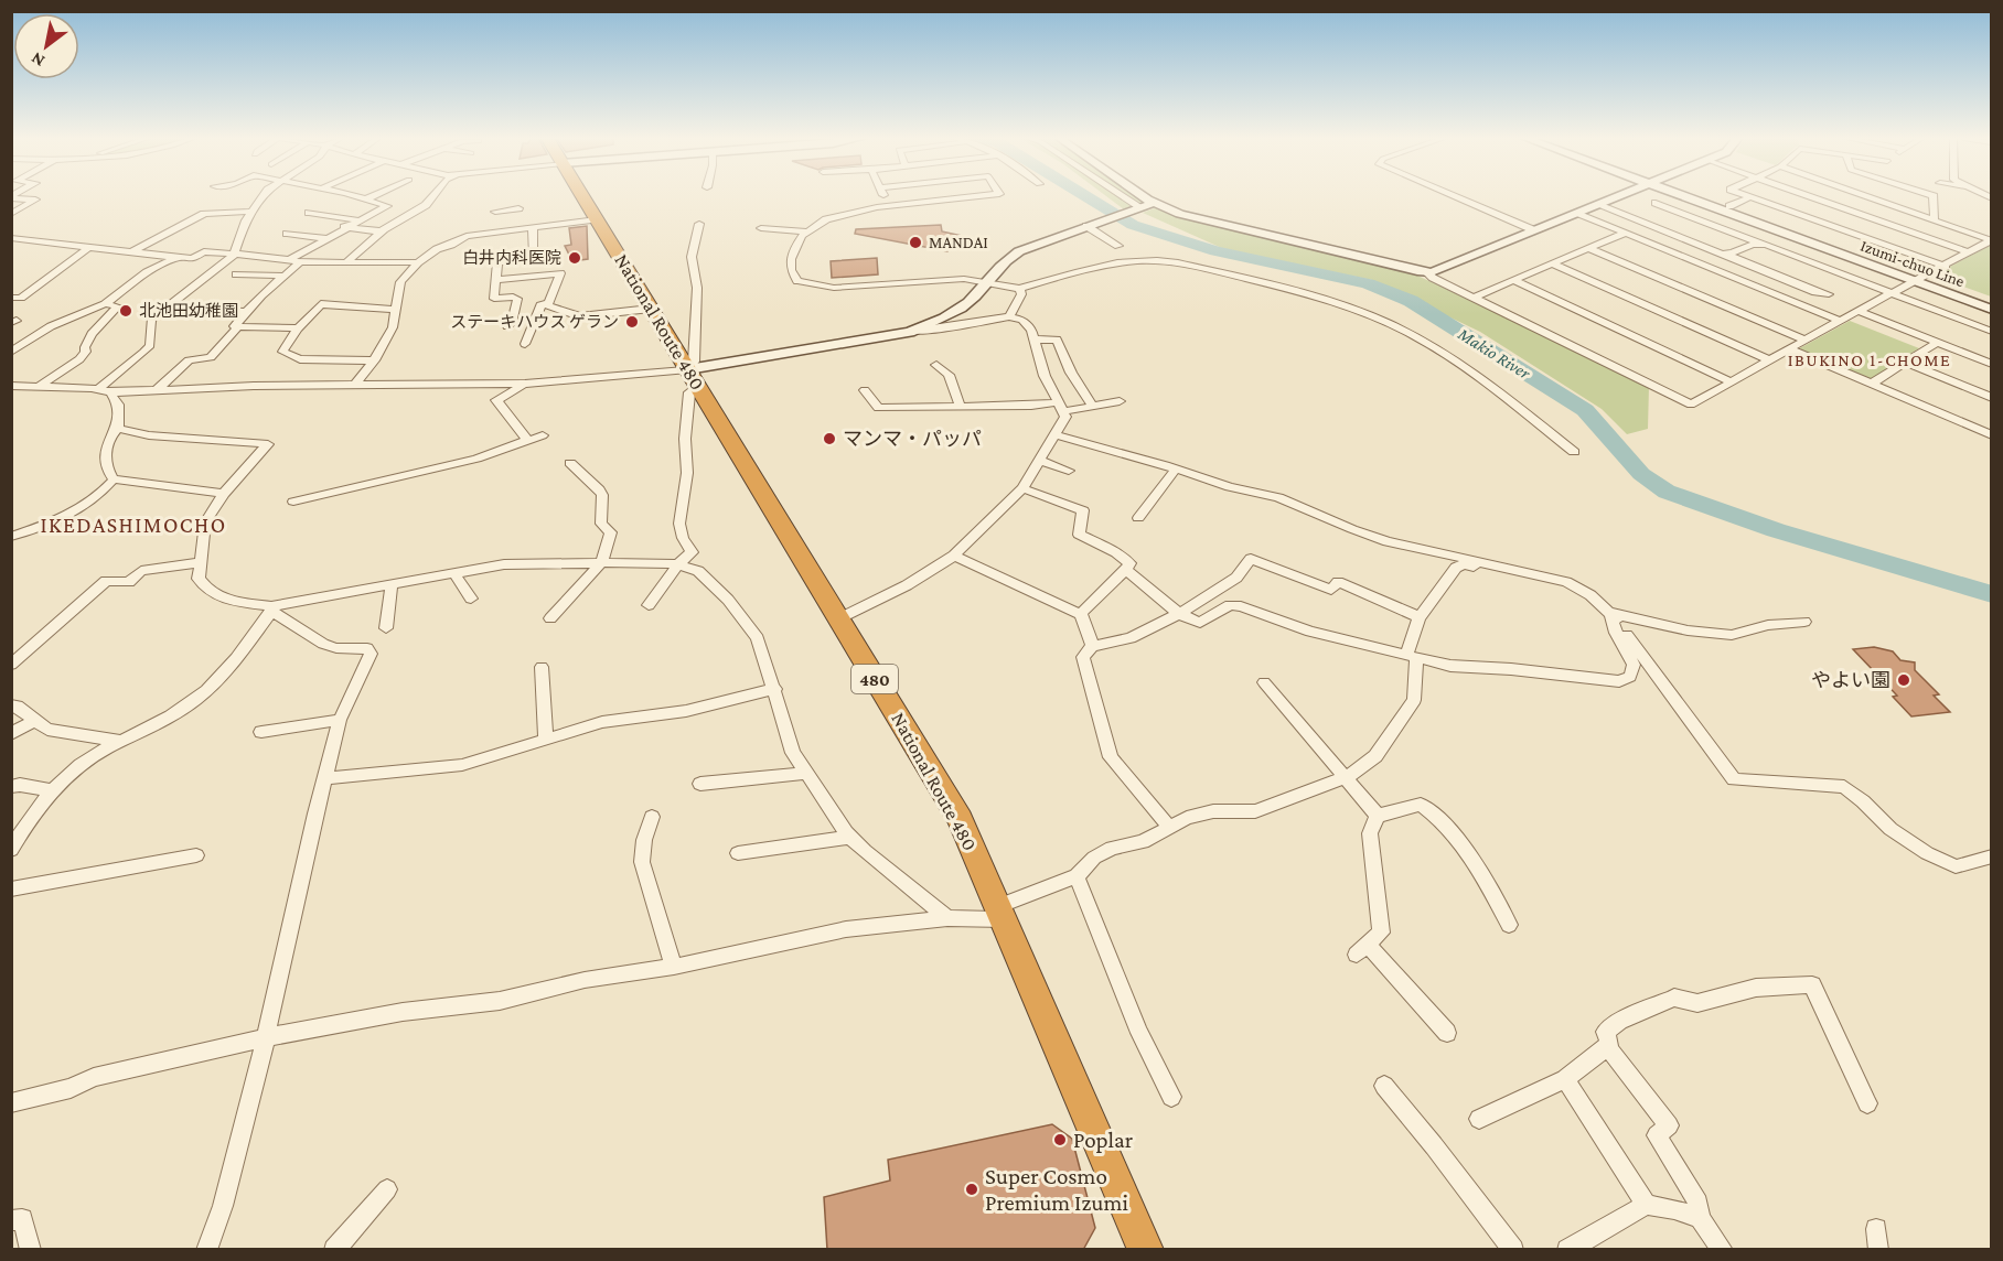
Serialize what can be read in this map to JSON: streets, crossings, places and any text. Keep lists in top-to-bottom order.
{
  "streets": {
    "highway": ["National Route 480", "480"],
    "street": ["Izumi-chuo Line"]
  },
  "districts": ["IBUKINO 1-CHOME", "IKEDASHIMOCHO"],
  "water": ["Makio River"],
  "places": [
    "MANDAI",
    "白井内科医院",
    "北池田幼稚園",
    "ステーキハウス ゲラン",
    "マンマ・パッパ",
    "やよい園",
    "Poplar",
    "Super Cosmo Premium Izumi"
  ],
  "north": "bottom left"
}
